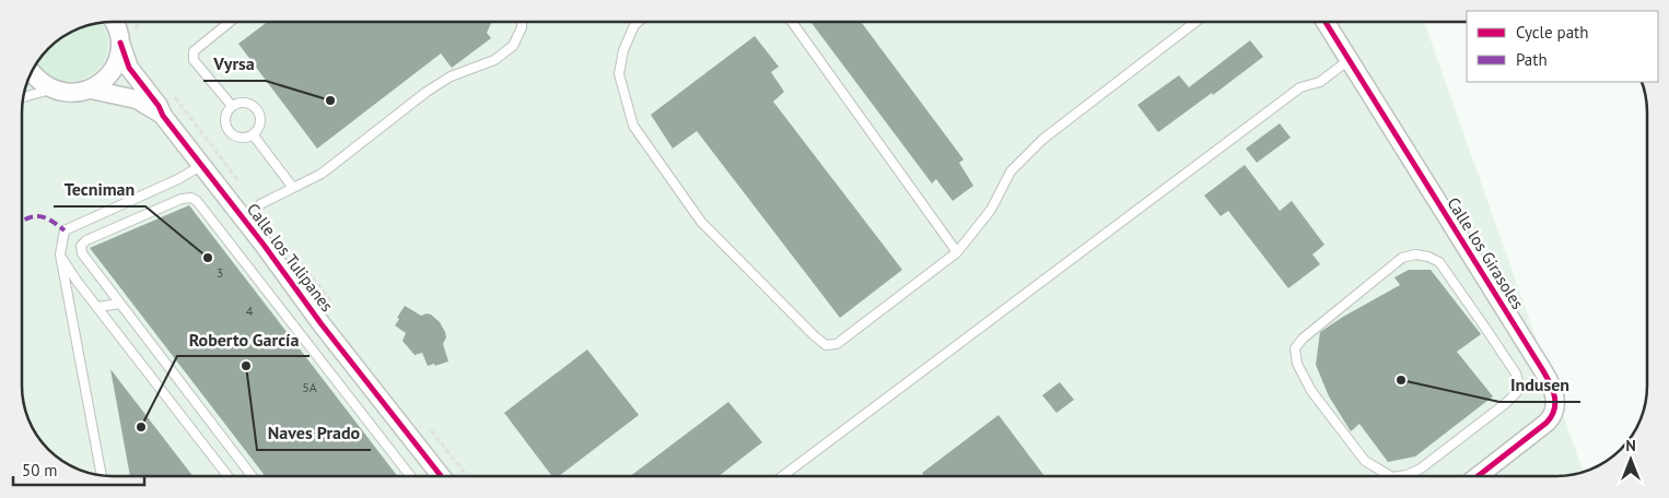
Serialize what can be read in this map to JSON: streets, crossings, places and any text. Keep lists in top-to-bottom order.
{
  "streets": {
    "street": ["Calle los Girasoles", "Calle los Tulipanes"]
  },
  "places": [
    "Vyrsa",
    "Tecniman",
    "Naves Prado",
    "Indusen",
    "Roberto García"
  ],
  "house_numbers": ["3", "4", "5A"],
  "legend": ["Cycle path", "Path"],
  "scale_bar": "50 m",
  "north": "top"
}
